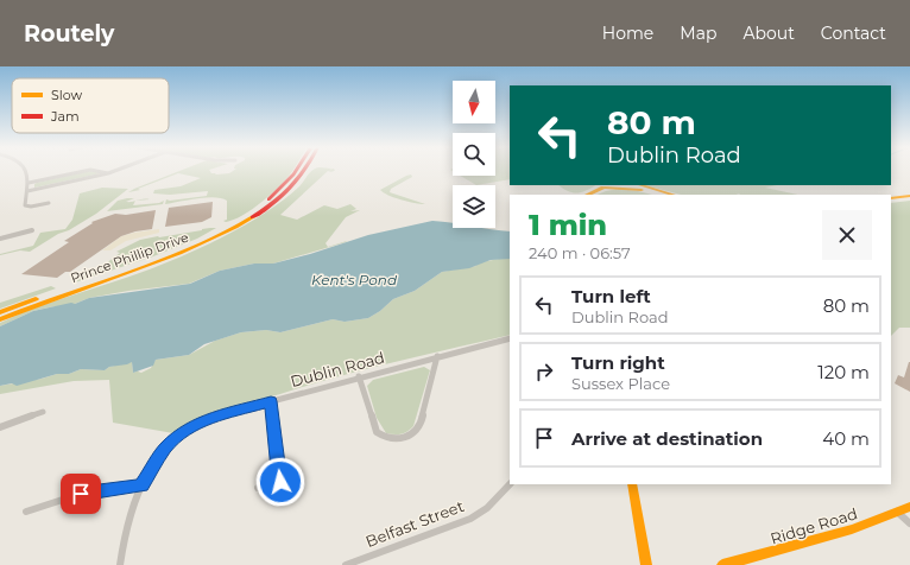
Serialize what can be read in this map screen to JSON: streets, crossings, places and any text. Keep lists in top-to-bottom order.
{
  "streets": {
    "main road": ["Prince Phillip Drive", "Ridge Road"],
    "street": ["Dublin Road", "Belfast Street"]
  },
  "water": ["Kent's Pond"],
  "legend": ["Slow", "Jam"],
  "north": "bottom",
  "page": {
    "header": "Routely",
    "nav": [
      "Home",
      "Map",
      "About",
      "Contact"
    ],
    "turn": ["80 m", "Dublin Road"],
    "heading": ["1 min", "240 m · 06:57"],
    "list": [
      {
        "name": "Turn left",
        "note": "Dublin Road",
        "value": "80 m"
      },
      {
        "name": "Turn right",
        "note": "Sussex Place",
        "value": "120 m"
      },
      {
        "name": "Arrive at destination",
        "value": "40 m"
      }
    ]
  }
}
